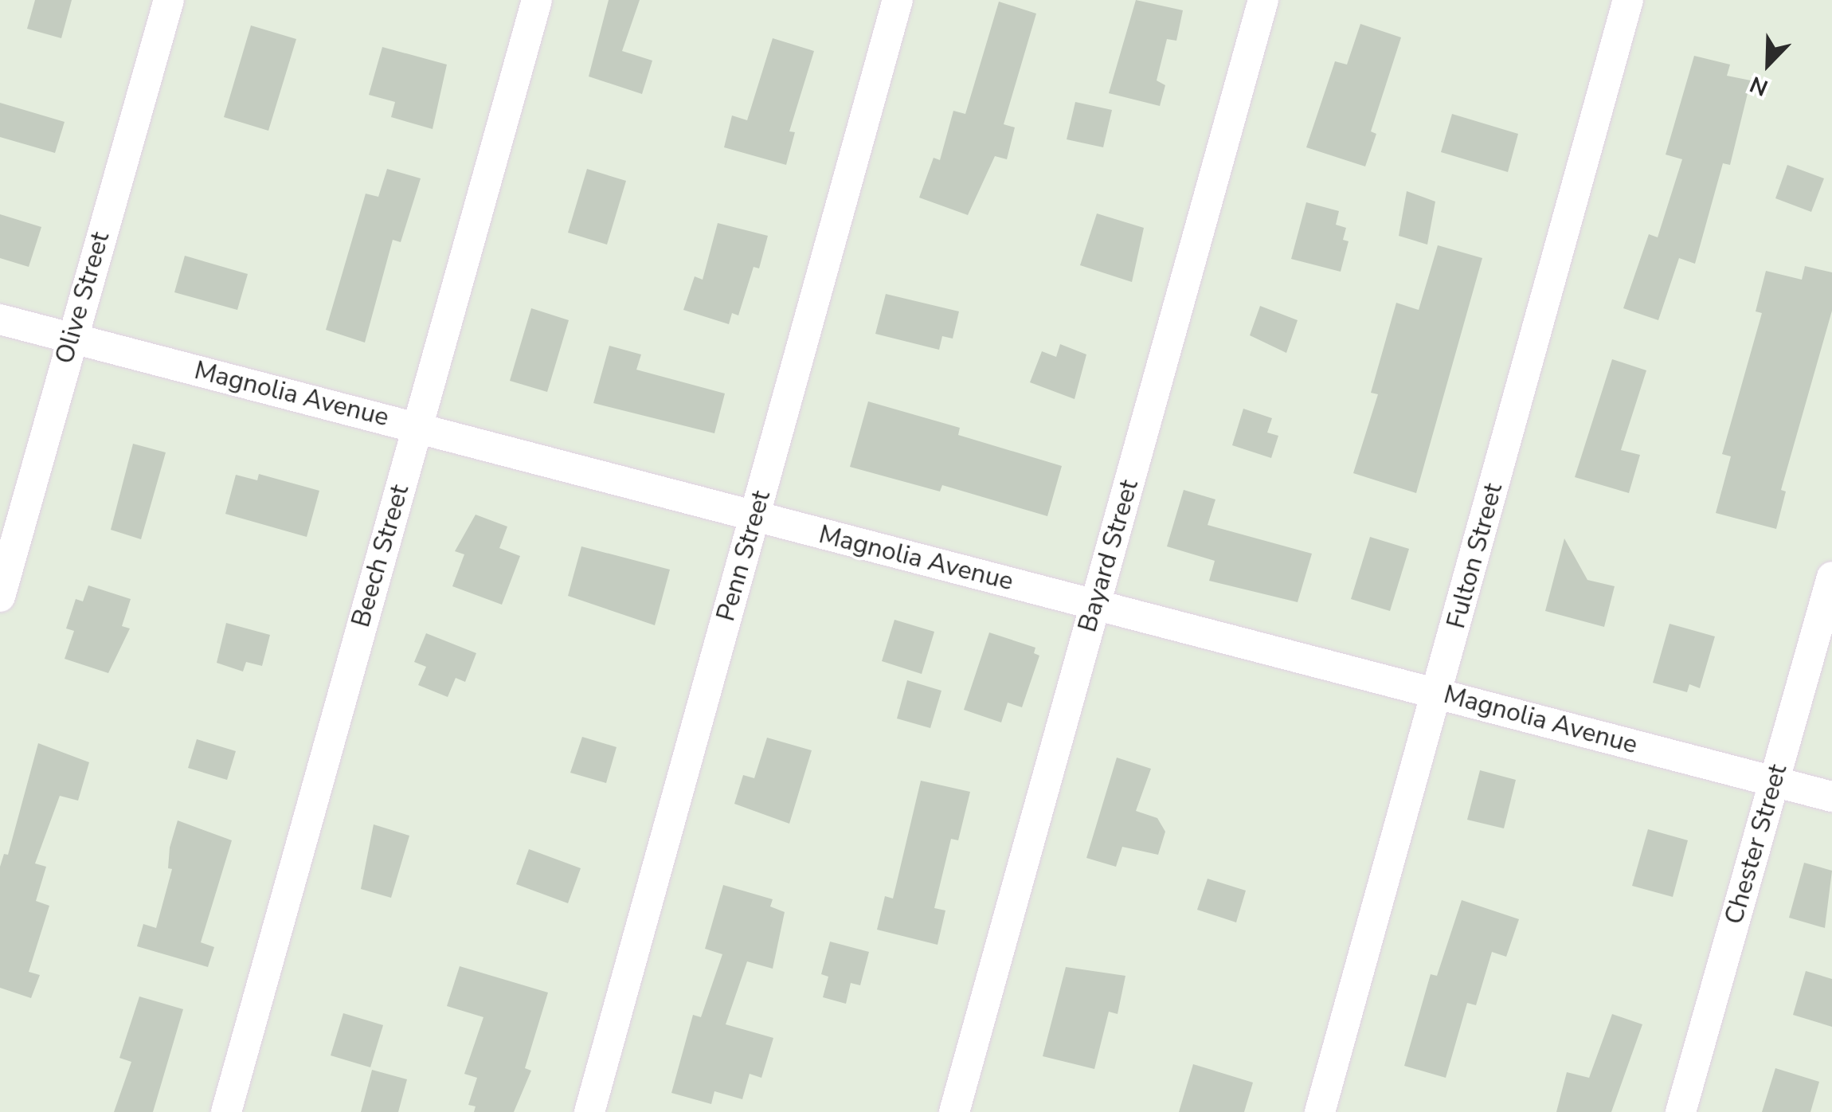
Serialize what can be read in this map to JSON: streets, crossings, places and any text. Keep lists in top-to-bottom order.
{
  "streets": {
    "street": [
      "Olive Street",
      "Magnolia Avenue",
      "Beech Street",
      "Penn Street",
      "Bayard Street",
      "Fulton Street",
      "Chester Street"
    ]
  },
  "crossings": [
    ["Olive Street", "Magnolia Avenue"],
    ["Magnolia Avenue", "Beech Street"],
    ["Magnolia Avenue", "Penn Street"],
    ["Magnolia Avenue", "Bayard Street"],
    ["Magnolia Avenue", "Fulton Street"],
    ["Magnolia Avenue", "Chester Street"]
  ],
  "north": "bottom left"
}
